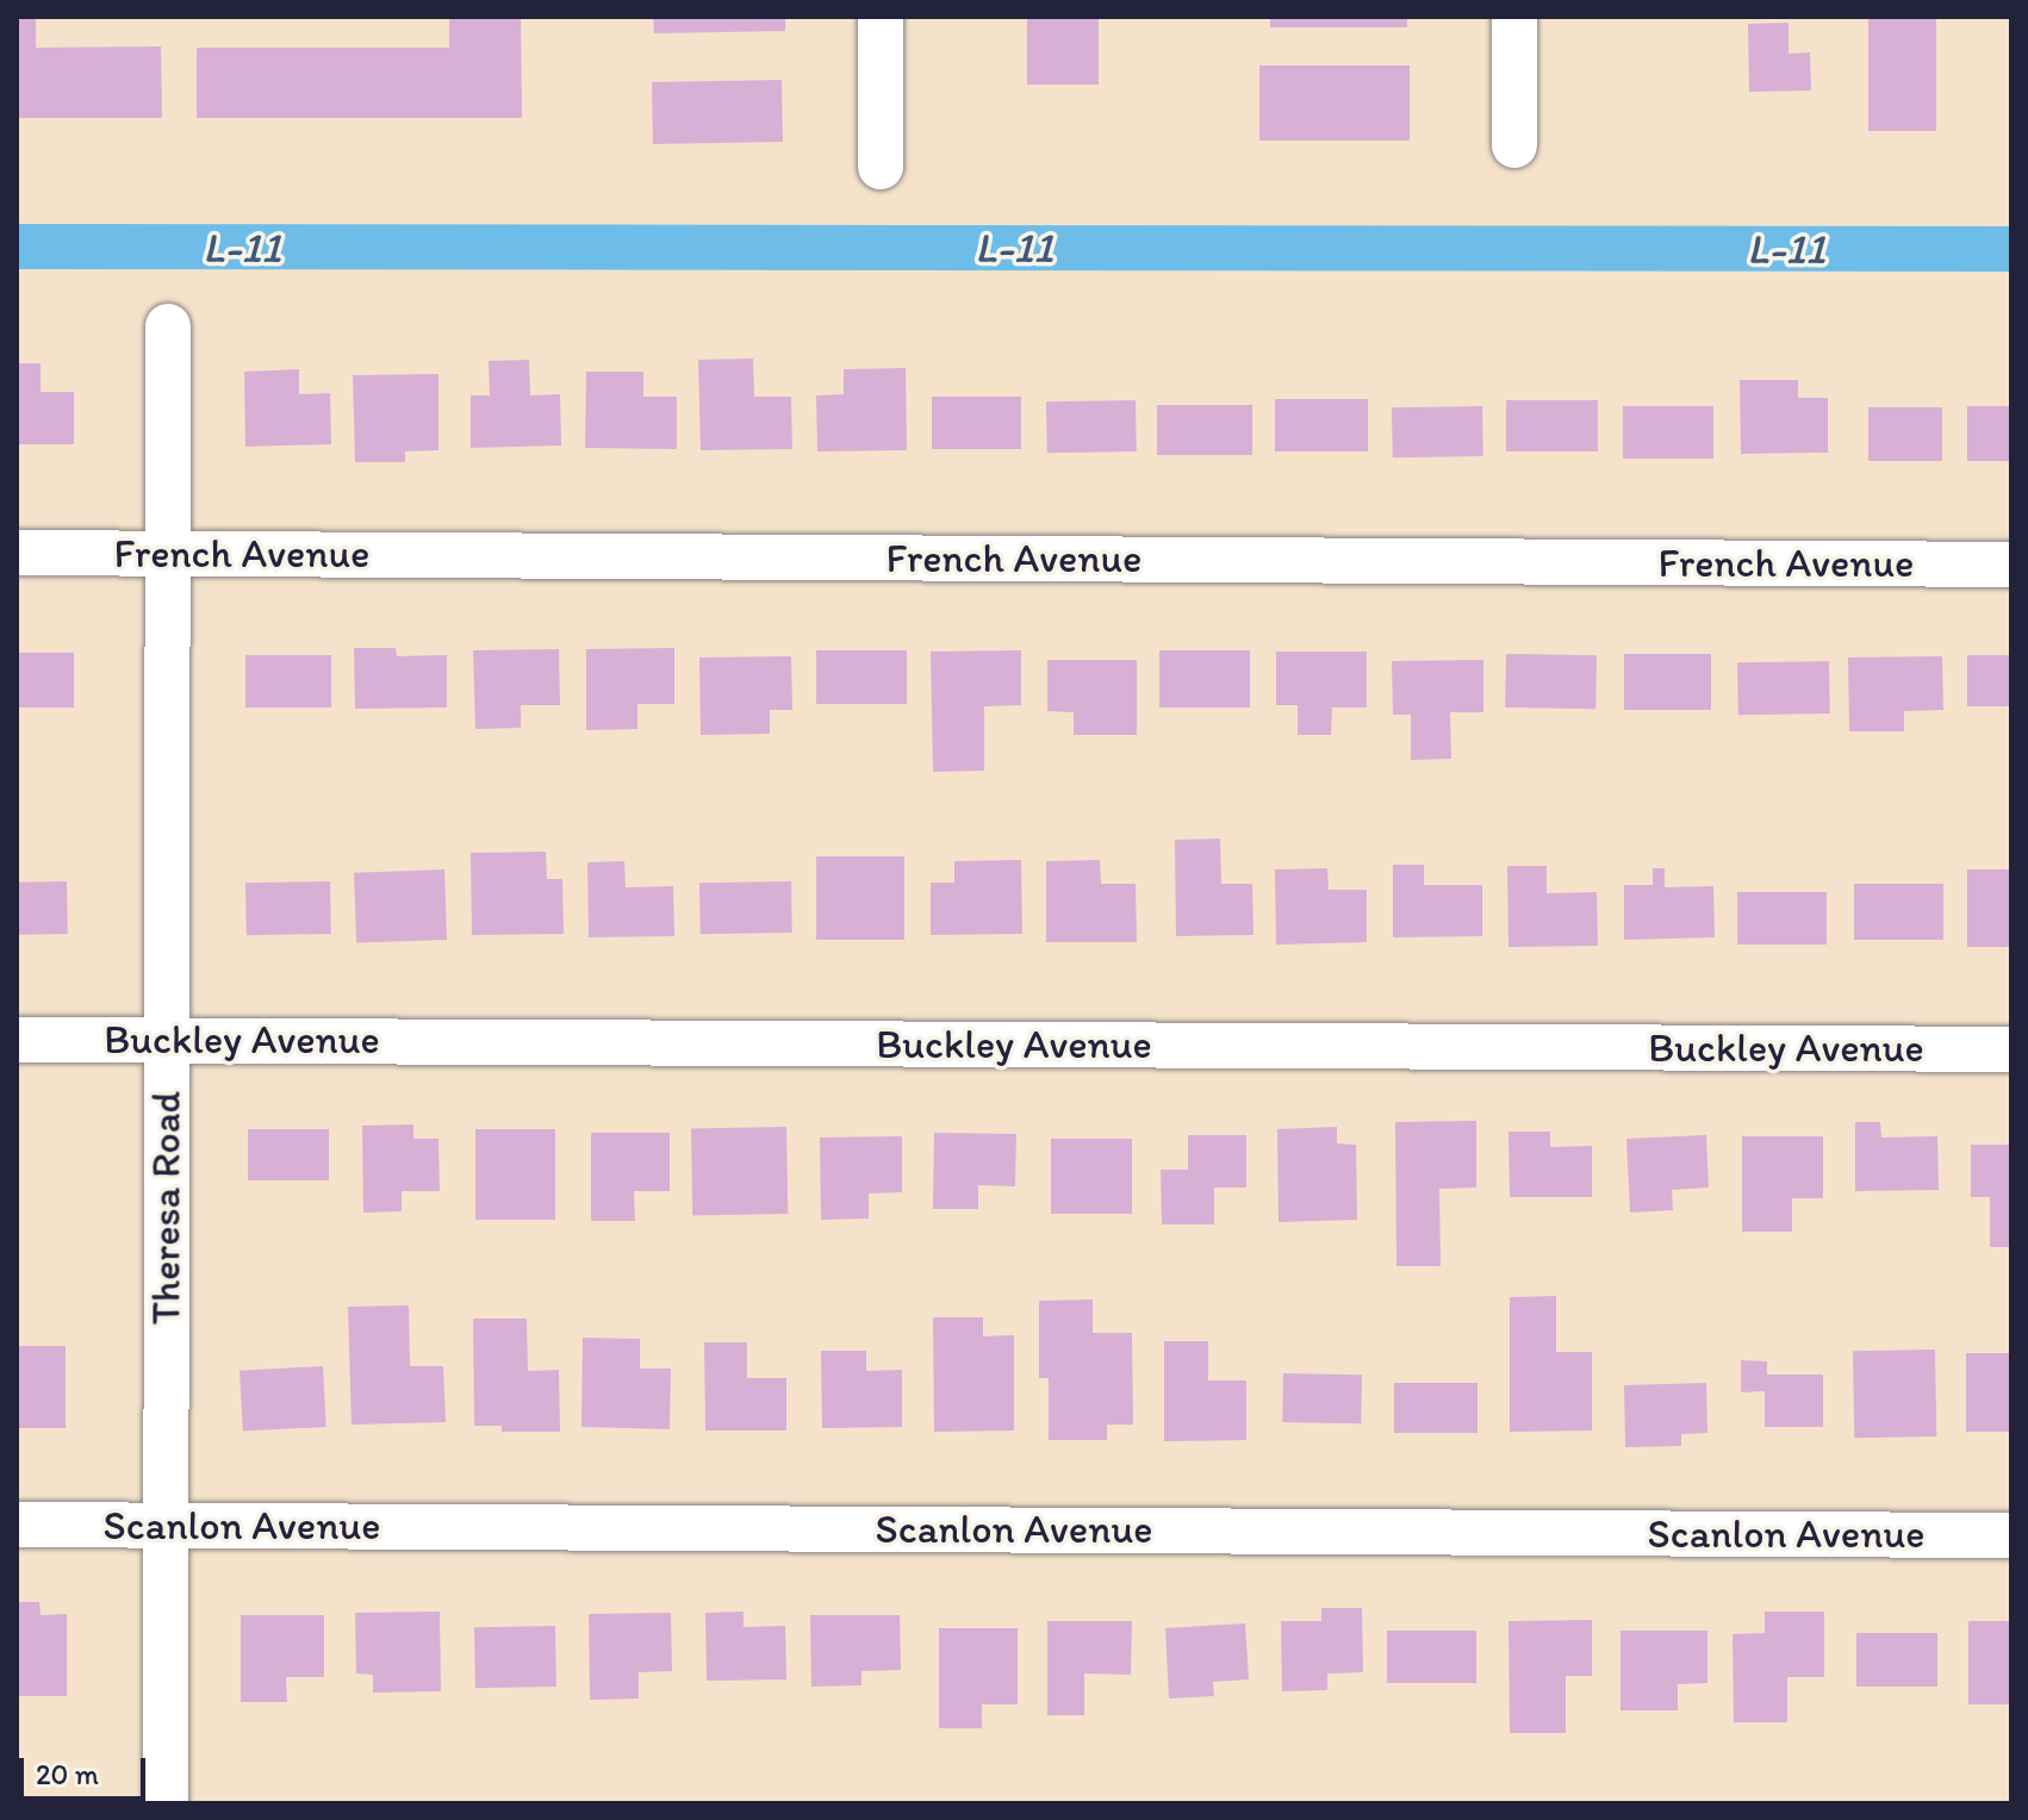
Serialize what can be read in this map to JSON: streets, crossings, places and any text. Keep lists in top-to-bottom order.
{
  "streets": {
    "street": [
      "French Avenue",
      "Buckley Avenue",
      "Theresa Road",
      "Scanlon Avenue"
    ]
  },
  "crossings": [
    ["French Avenue", "Theresa Road"],
    ["Buckley Avenue", "Theresa Road"],
    ["Theresa Road", "Scanlon Avenue"]
  ],
  "water": ["L-11"],
  "scale_bar": "20 m"
}
